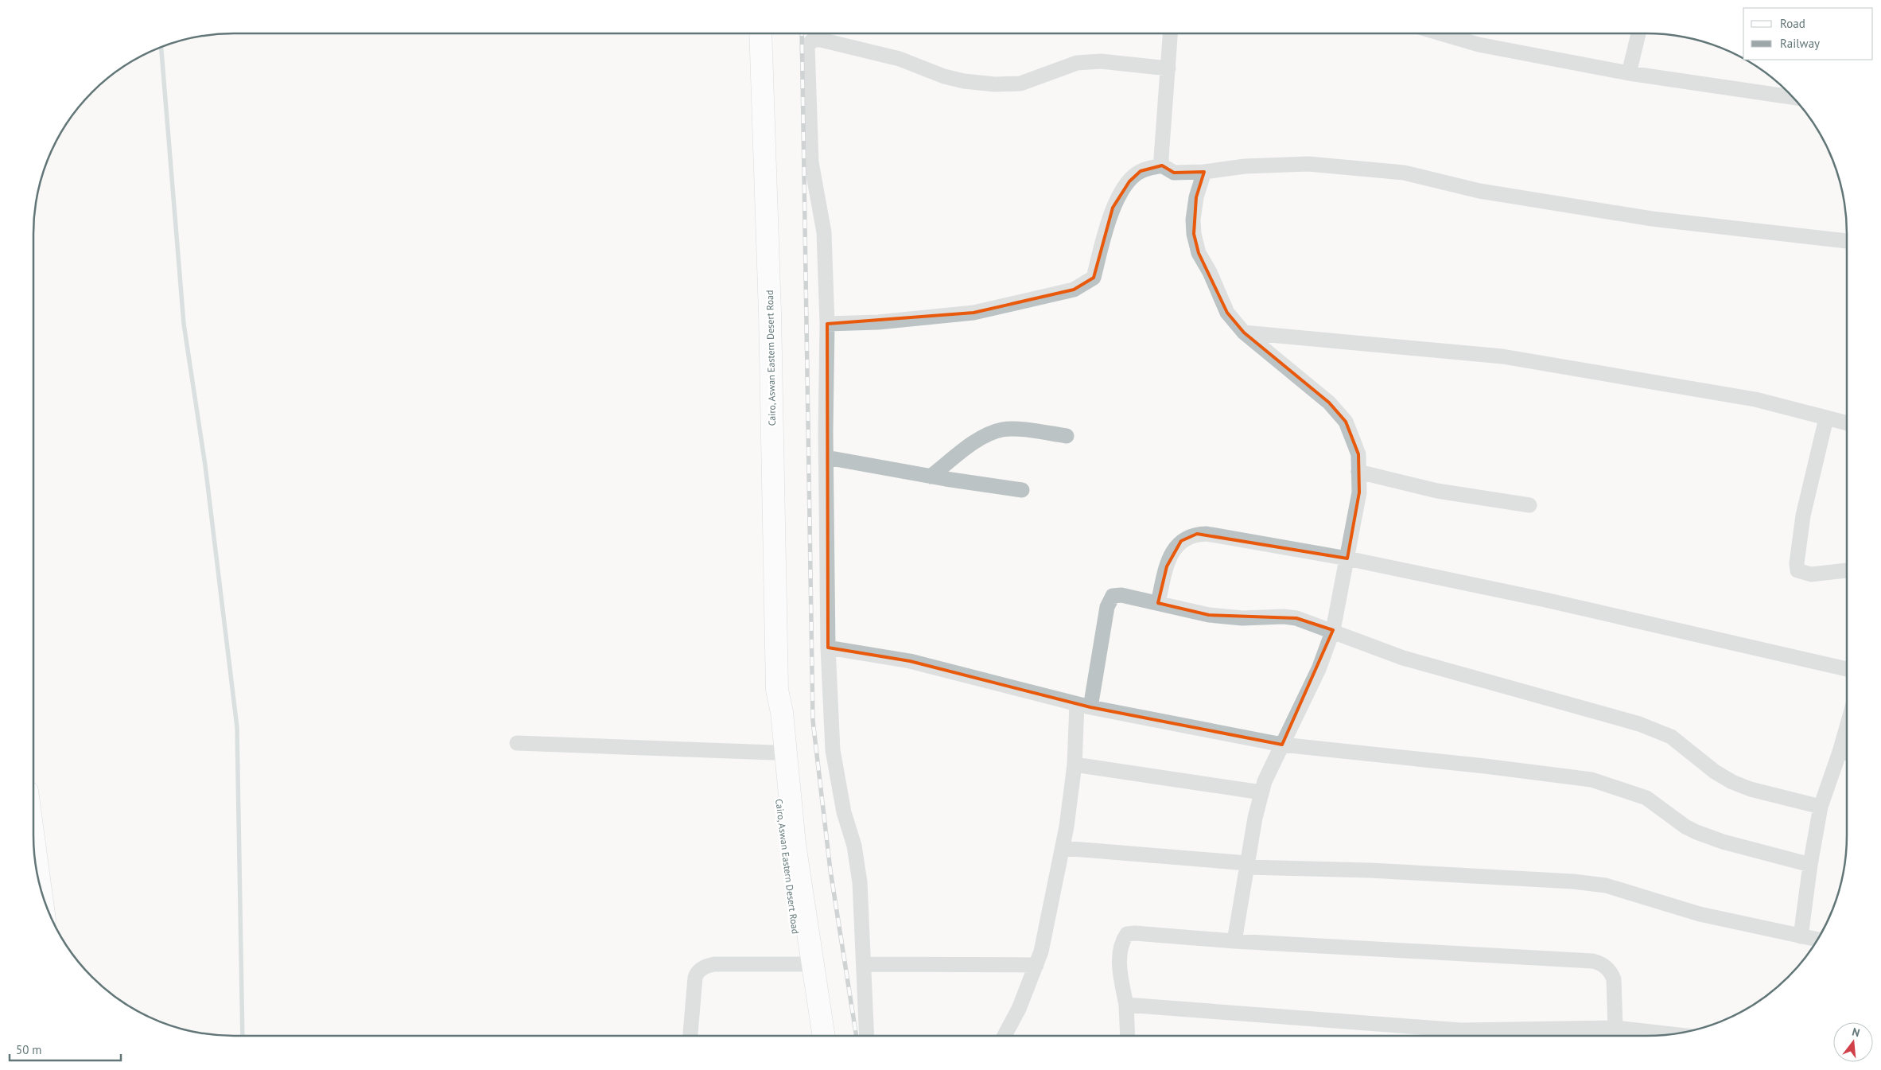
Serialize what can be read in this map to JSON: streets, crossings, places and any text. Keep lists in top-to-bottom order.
{
  "streets": {
    "highway": ["Cairo, Aswan Eastern Desert Road"]
  },
  "legend": ["Road", "Railway"],
  "scale_bar": "50 m",
  "north": "top"
}
